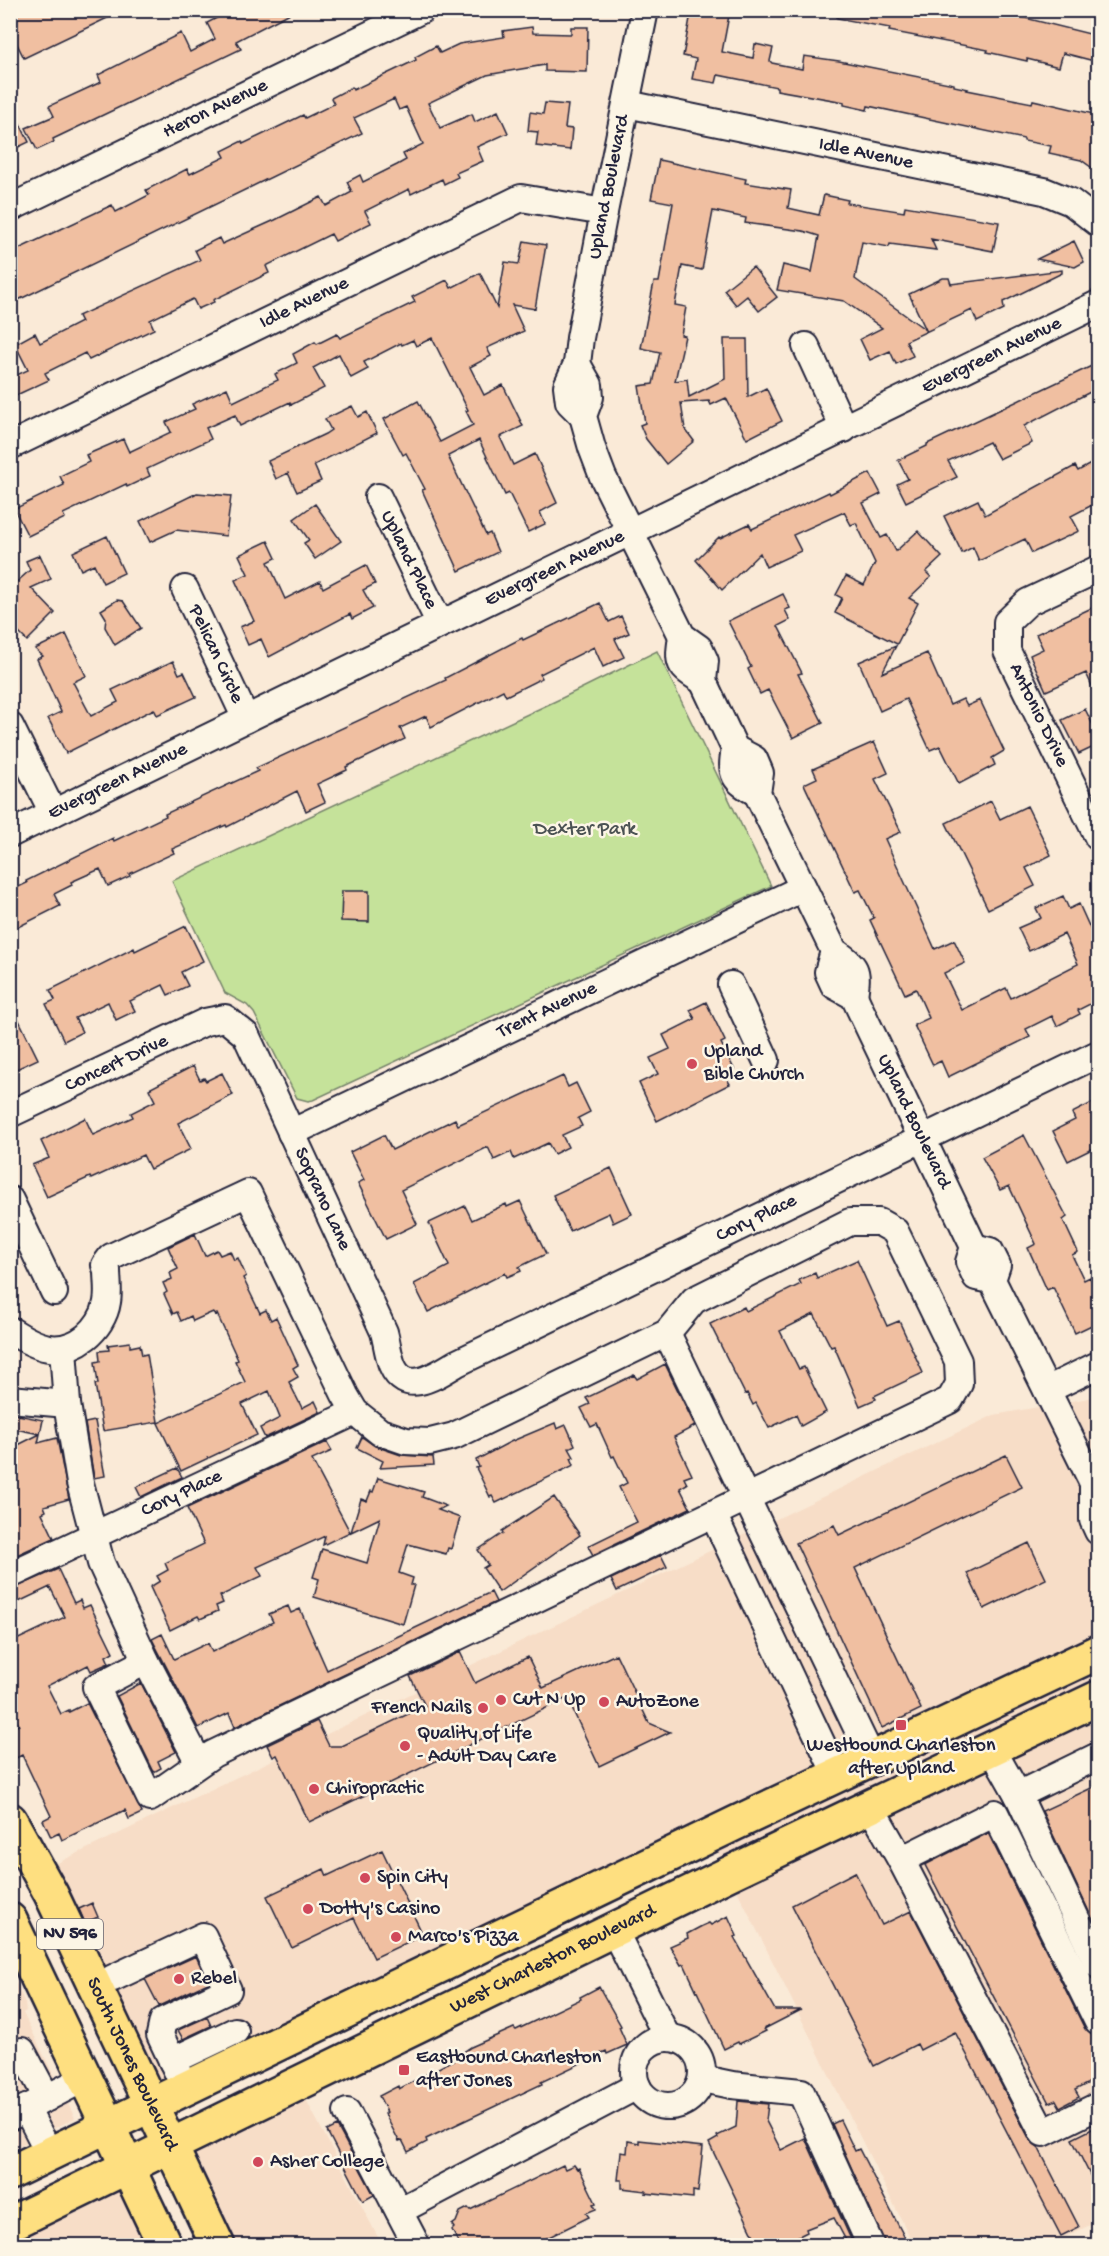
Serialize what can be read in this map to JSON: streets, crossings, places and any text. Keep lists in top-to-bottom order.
{
  "streets": {
    "main road": ["NV 596", "West Charleston Boulevard", "South Jones Boulevard"],
    "street": [
      "Heron Avenue",
      "Idle Avenue",
      "Upland Boulevard",
      "Evergreen Avenue",
      "Upland Place",
      "Pelican Circle",
      "Antonio Drive",
      "Trent Avenue",
      "Concert Drive",
      "Soprano Lane",
      "Cory Place"
    ]
  },
  "crossings": [
    ["Idle Avenue", "Upland Boulevard"],
    ["Upland Boulevard", "Evergreen Avenue"],
    ["Upland Boulevard", "Trent Avenue"],
    ["Upland Boulevard", "Cory Place"],
    ["Evergreen Avenue", "Upland Place"],
    ["Evergreen Avenue", "Pelican Circle"],
    ["Trent Avenue", "Soprano Lane"],
    ["Concert Drive", "Soprano Lane"],
    ["Soprano Lane", "Cory Place"],
    ["NV 596", "West Charleston Boulevard"],
    ["West Charleston Boulevard", "South Jones Boulevard"]
  ],
  "parks": ["Dexter Park"],
  "places": {
    "other": [
      "Upland Bible Church",
      "Cut N Up",
      "AutoZone",
      "French Nails",
      "Quality of Life - Adult Day Care",
      "Chiropractic",
      "Spin City",
      "Dotty's Casino",
      "Marco's Pizza",
      "Rebel",
      "Asher College"
    ],
    "transit": ["Westbound Charleston after Upland", "Eastbound Charleston after Jones"]
  }
}
